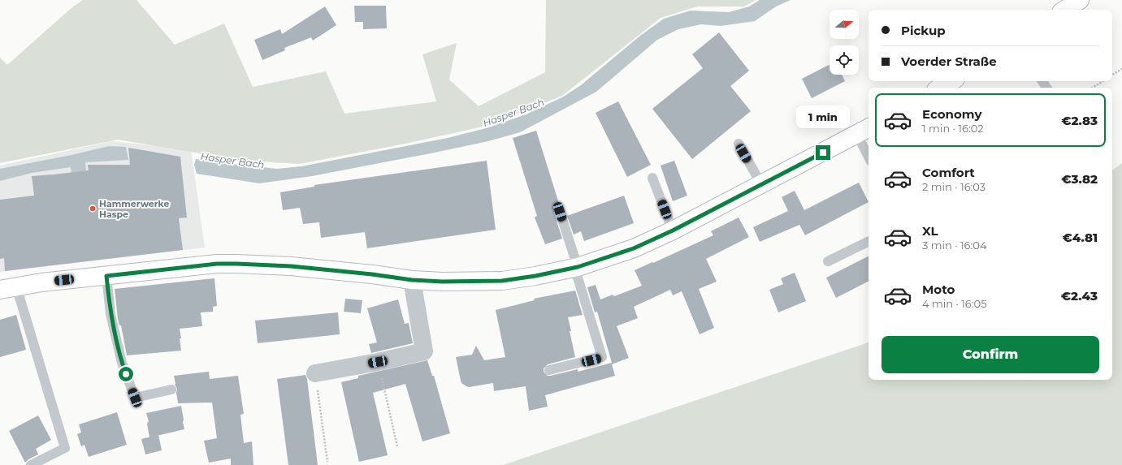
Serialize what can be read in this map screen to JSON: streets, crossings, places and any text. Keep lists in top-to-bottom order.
{
  "water": ["Hasper Bach"],
  "places": ["Hammerwerke Haspe"],
  "north": "right",
  "page": {
    "banner": ["Pickup", "Voerder Straße"],
    "list": [
      {
        "name": "Economy",
        "note": "1 min · 16:02",
        "value": "€2.83"
      },
      {
        "name": "Comfort",
        "note": "2 min · 16:03",
        "value": "€3.82"
      },
      {
        "name": "XL",
        "note": "3 min · 16:04",
        "value": "€4.81"
      },
      {
        "name": "Moto",
        "note": "4 min · 16:05",
        "value": "€2.43"
      }
    ],
    "bubble": "1 min",
    "buttons": "Confirm"
  }
}
